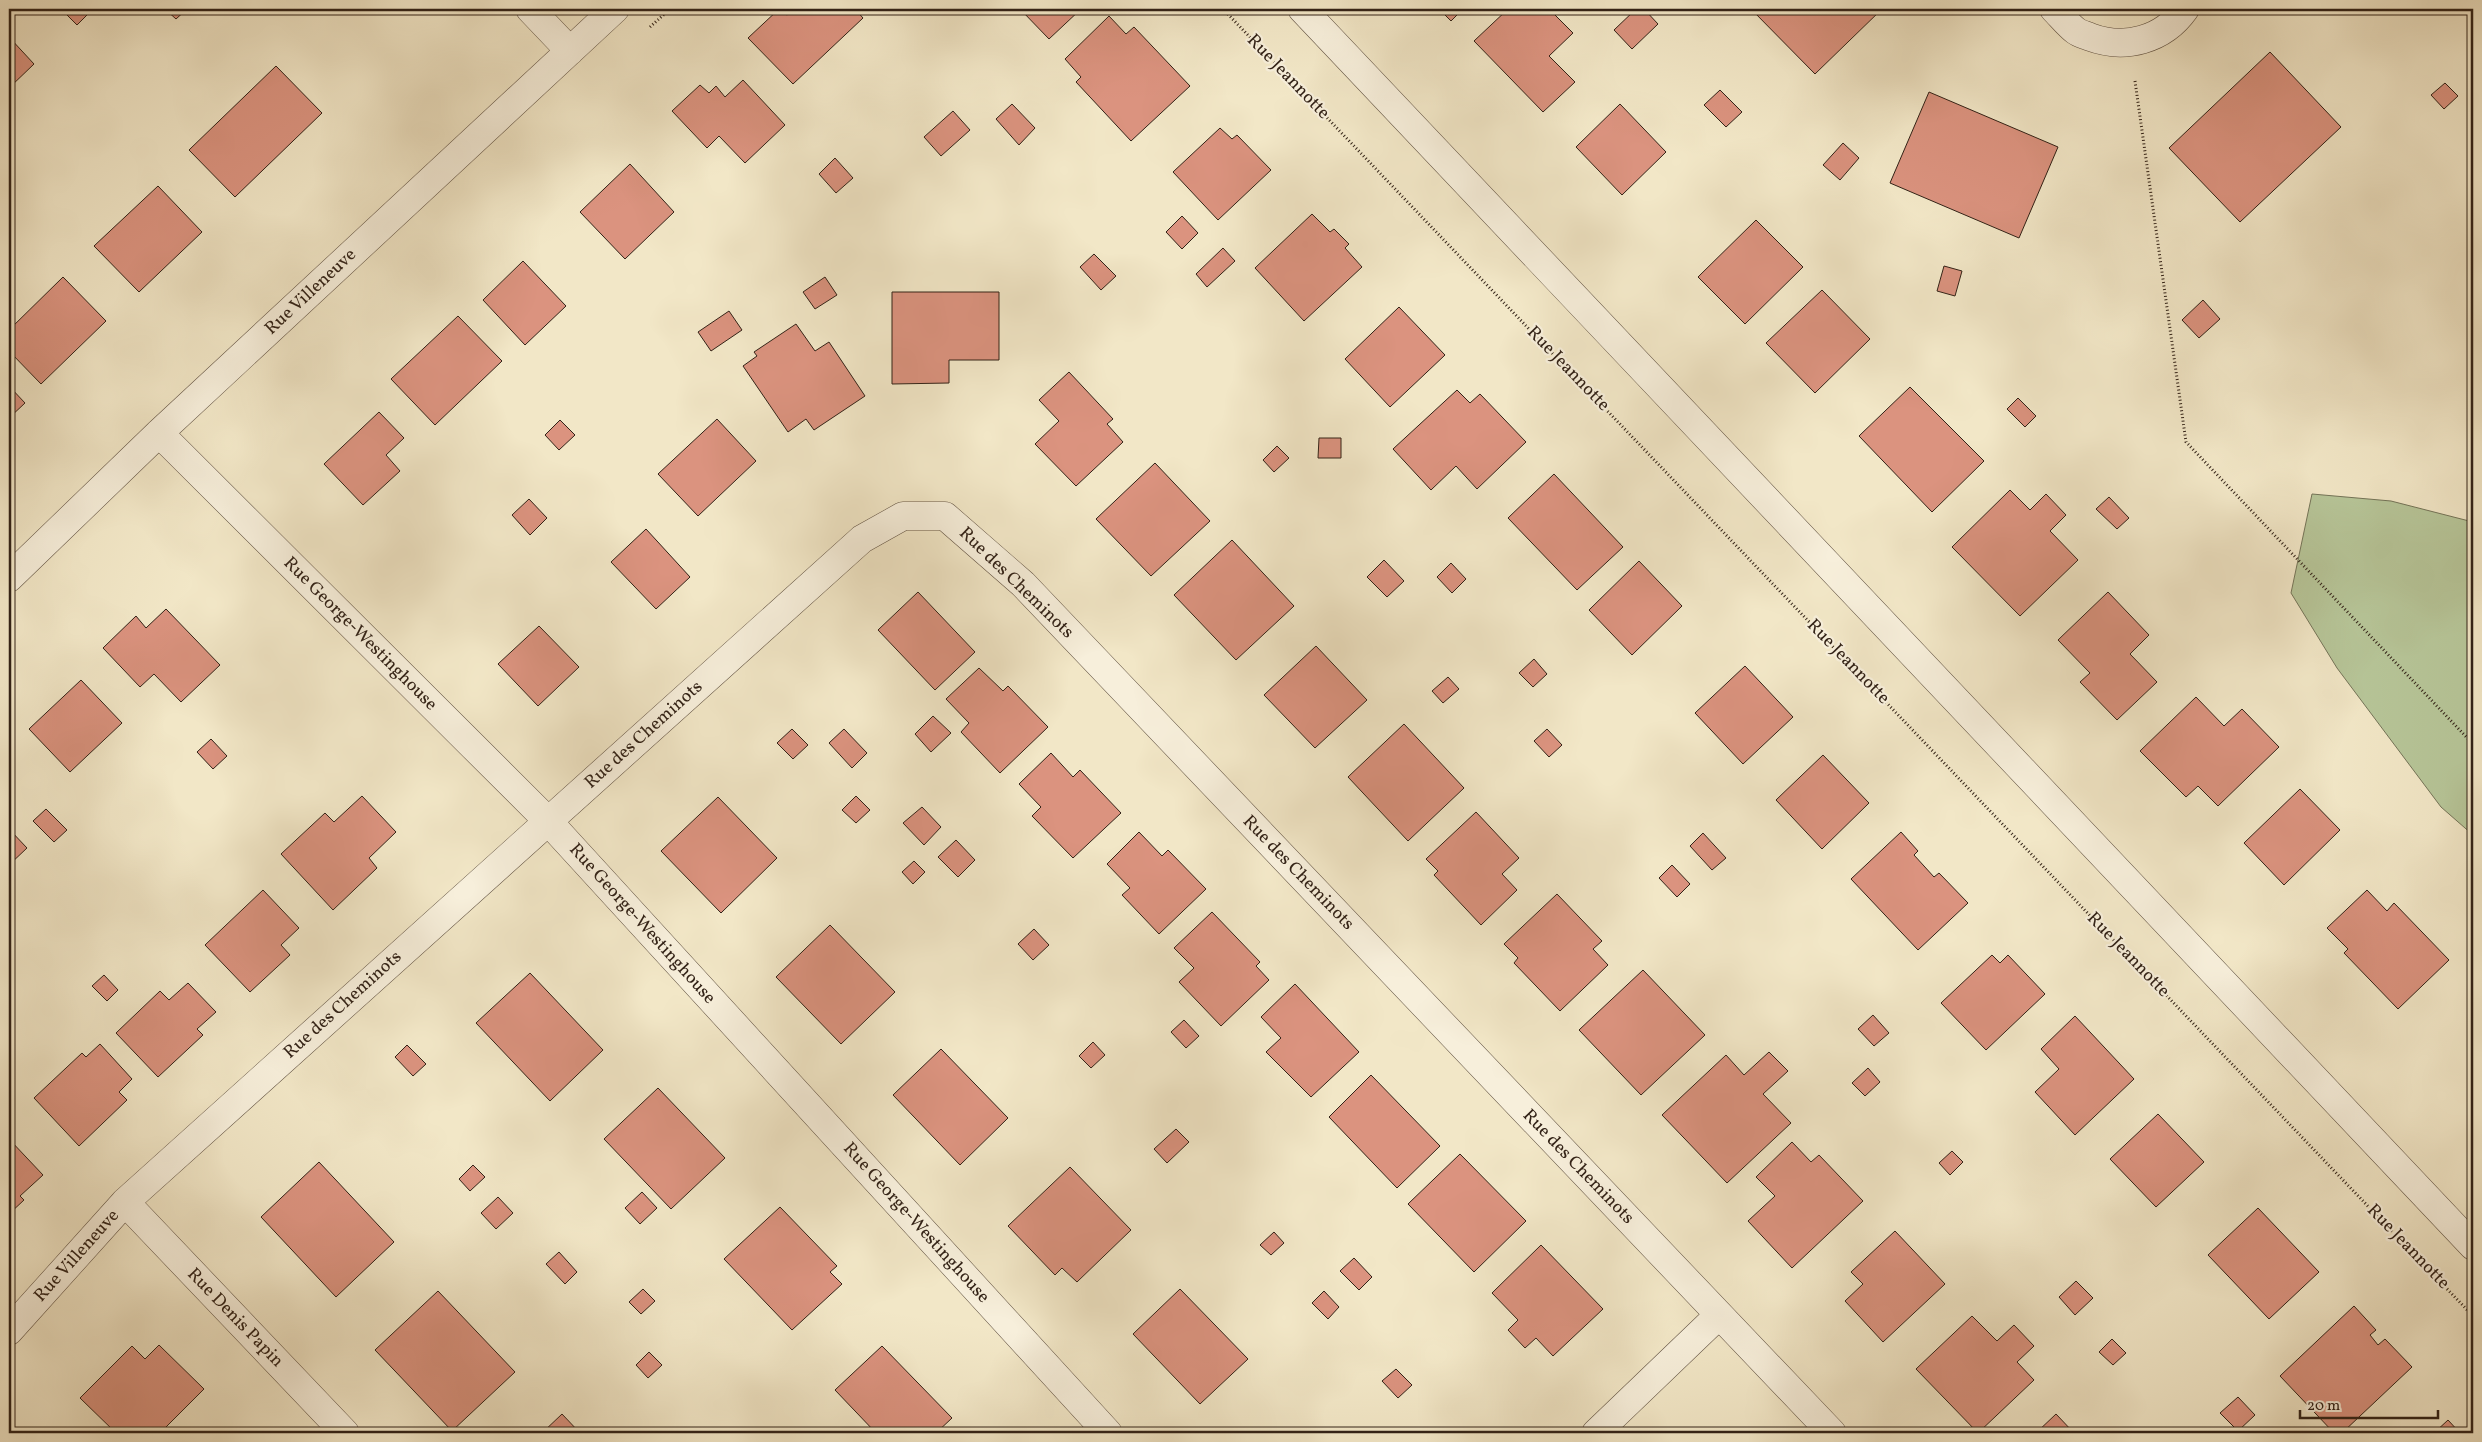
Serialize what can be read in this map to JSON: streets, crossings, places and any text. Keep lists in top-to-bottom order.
{
  "streets": {
    "street": [
      "Rue Villeneuve",
      "Rue des Cheminots",
      "Rue George-Westinghouse",
      "Rue Denis Papin"
    ],
    "path": ["Rue Jeannotte"]
  },
  "crossings": [
    ["Rue Villeneuve", "Rue des Cheminots"],
    ["Rue Villeneuve", "Rue George-Westinghouse"],
    ["Rue Villeneuve", "Rue Denis Papin"],
    ["Rue des Cheminots", "Rue George-Westinghouse"],
    ["Rue des Cheminots", "Rue Denis Papin"]
  ],
  "scale_bar": "20 m"
}
